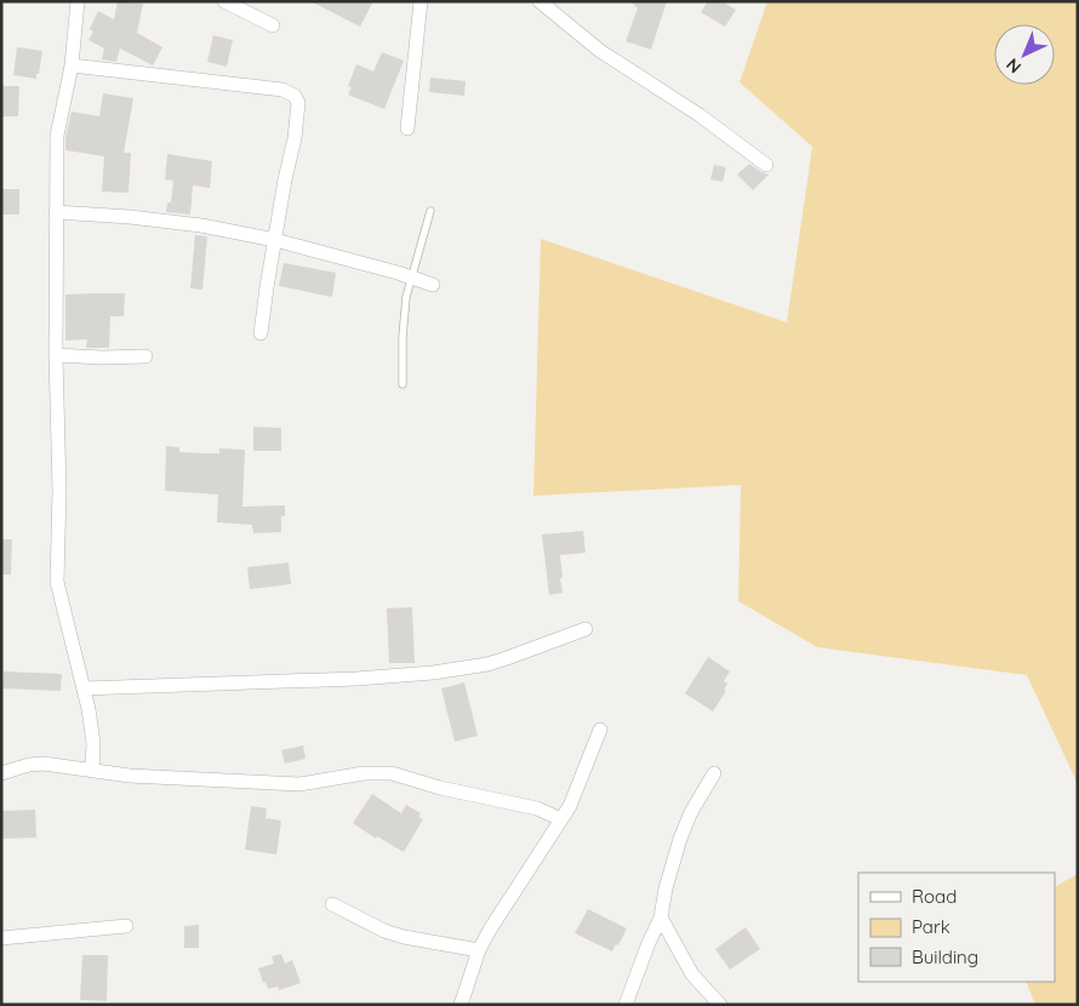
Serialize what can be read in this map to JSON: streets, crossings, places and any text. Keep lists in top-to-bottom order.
{
  "legend": ["Road", "Park", "Building"],
  "north": "bottom left"
}
